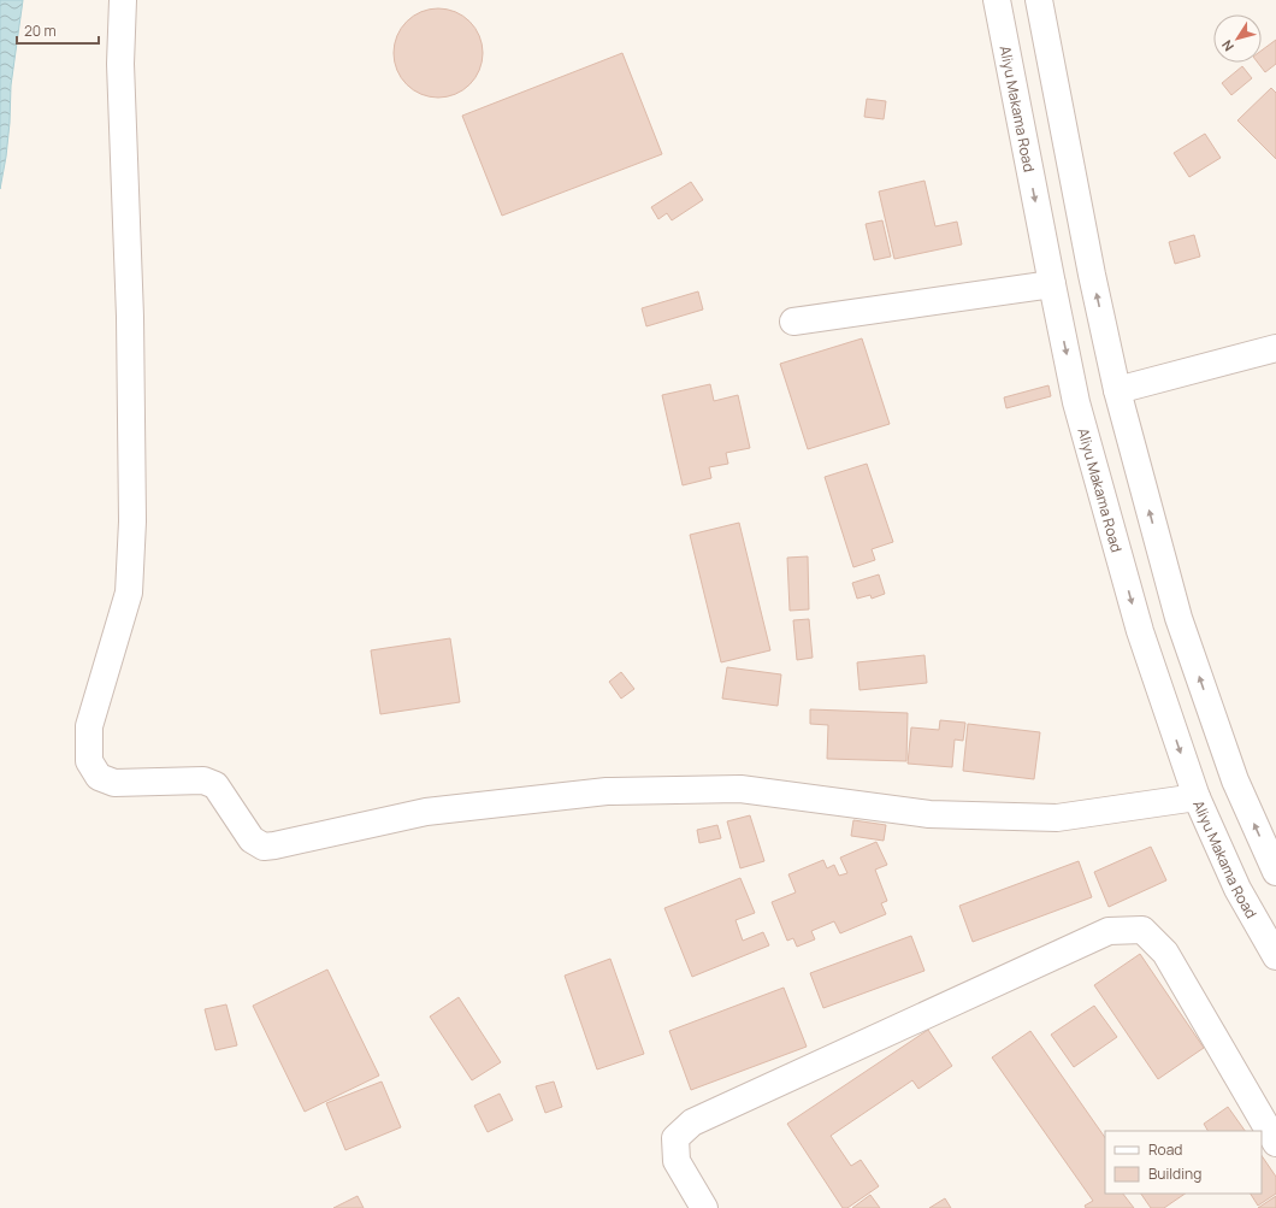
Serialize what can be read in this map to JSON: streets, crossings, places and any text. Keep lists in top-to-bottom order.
{
  "streets": {
    "street": ["Aliyu Makama Road"]
  },
  "legend": ["Road", "Building"],
  "scale_bar": "20 m",
  "north": "bottom left"
}
